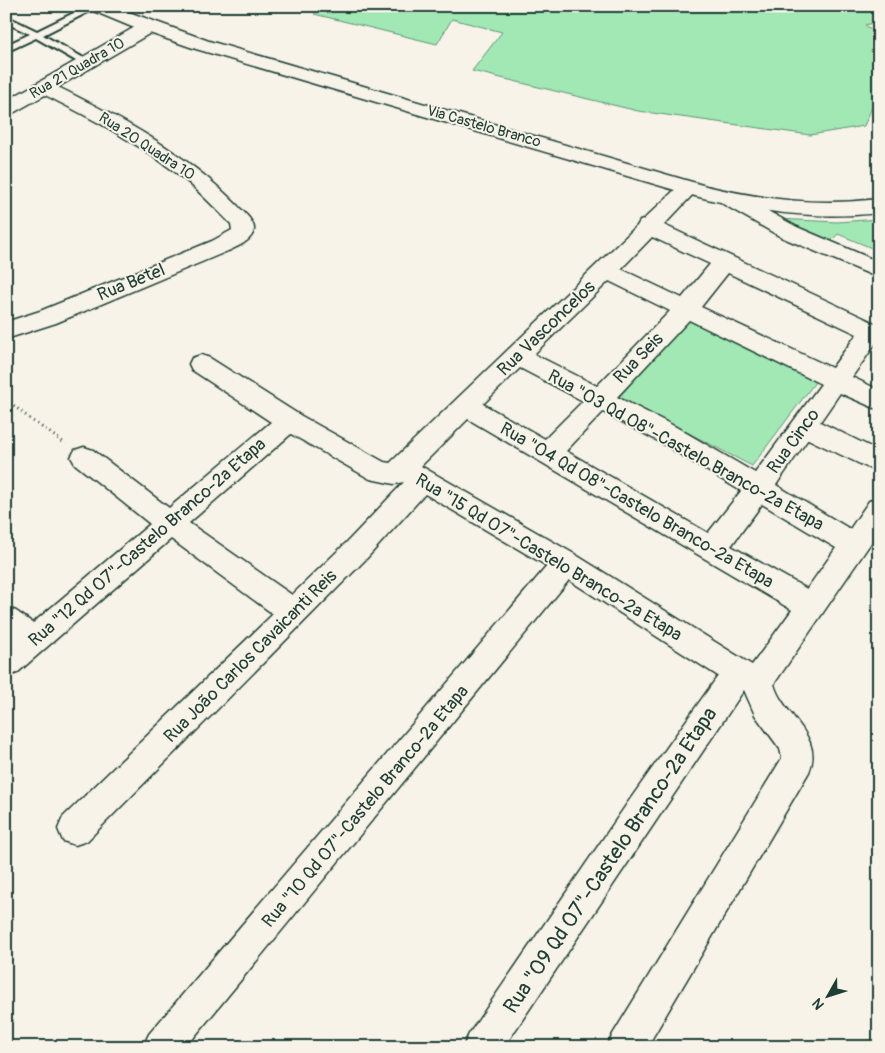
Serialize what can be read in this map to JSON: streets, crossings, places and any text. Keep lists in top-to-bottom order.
{
  "streets": {
    "street": [
      "Rua 21 Quadra 10",
      "Via Castelo Branco",
      "Rua 20 Quadra 10",
      "Rua Betel",
      "Rua Vasconcelos",
      "Rua Seis",
      "Rua Cinco",
      "Rua \"03 Qd 08\"-Castelo Branco-2ª Etapa",
      "Rua \"04 Qd 08\"-Castelo Branco-2ª Etapa",
      "Rua \"12 Qd 07\"-Castelo Branco-2ª Etapa",
      "Rua \"15 Qd 07\"-Castelo Branco-2ª Etapa",
      "Rua João Carlos Cavaicanti Reis",
      "Rua \"10 Qd 07\"-Castelo Branco-2ª Etapa",
      "Rua \"09 Qd 07\"-Castelo Branco-2ª Etapa"
    ]
  },
  "crossings": [
    ["Rua 21 Quadra 10", "Via Castelo Branco"],
    ["Rua 21 Quadra 10", "Rua 20 Quadra 10"],
    ["Via Castelo Branco", "Rua Vasconcelos"],
    ["Rua 20 Quadra 10", "Rua Betel"],
    ["Rua Vasconcelos", "Rua \"03 Qd 08\"-Castelo Branco-2ª Etapa"],
    ["Rua Vasconcelos", "Rua \"04 Qd 08\"-Castelo Branco-2ª Etapa"],
    ["Rua Vasconcelos", "Rua \"15 Qd 07\"-Castelo Branco-2ª Etapa"],
    ["Rua Vasconcelos", "Rua João Carlos Cavaicanti Reis"],
    ["Rua Seis", "Rua \"03 Qd 08\"-Castelo Branco-2ª Etapa"],
    ["Rua Seis", "Rua \"04 Qd 08\"-Castelo Branco-2ª Etapa"],
    ["Rua Cinco", "Rua \"03 Qd 08\"-Castelo Branco-2ª Etapa"],
    ["Rua Cinco", "Rua \"04 Qd 08\"-Castelo Branco-2ª Etapa"],
    ["Rua \"03 Qd 08\"-Castelo Branco-2ª Etapa", "Rua \"09 Qd 07\"-Castelo Branco-2ª Etapa"],
    ["Rua \"04 Qd 08\"-Castelo Branco-2ª Etapa", "Rua \"09 Qd 07\"-Castelo Branco-2ª Etapa"],
    ["Rua \"12 Qd 07\"-Castelo Branco-2ª Etapa", "Rua \"15 Qd 07\"-Castelo Branco-2ª Etapa"],
    ["Rua \"15 Qd 07\"-Castelo Branco-2ª Etapa", "Rua João Carlos Cavaicanti Reis"],
    ["Rua \"15 Qd 07\"-Castelo Branco-2ª Etapa", "Rua \"10 Qd 07\"-Castelo Branco-2ª Etapa"],
    ["Rua \"15 Qd 07\"-Castelo Branco-2ª Etapa", "Rua \"09 Qd 07\"-Castelo Branco-2ª Etapa"]
  ],
  "north": "bottom left"
}
